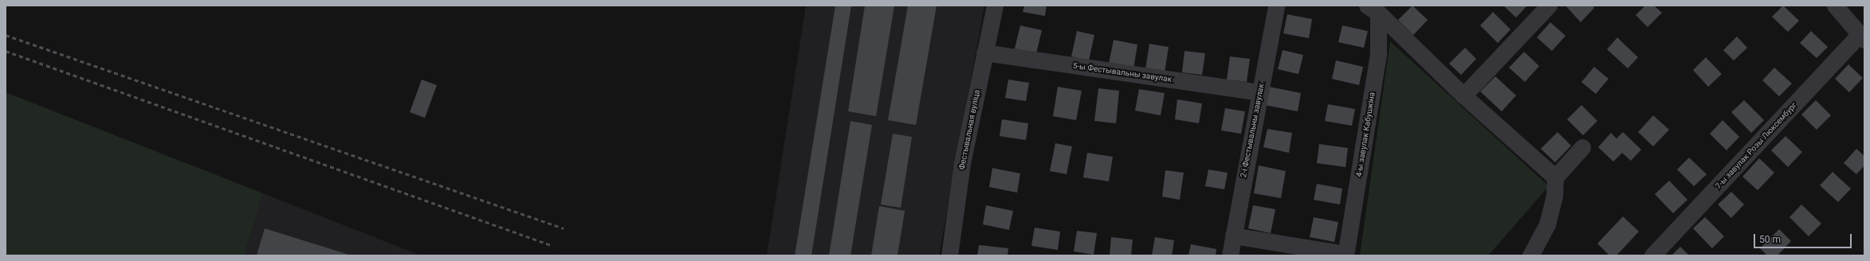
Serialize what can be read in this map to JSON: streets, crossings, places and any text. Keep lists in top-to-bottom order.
{
  "streets": {
    "street": [
      "5-ы Фестывальны завулак",
      "Фестывальная вуліца",
      "2-і Фестывальны завулак",
      "4-ы завулак Кабушкіна",
      "7-ы завулак Розы Люксембург"
    ]
  },
  "crossings": [
    ["5-ы Фестывальны завулак", "Фестывальная вуліца"],
    ["5-ы Фестывальны завулак", "2-і Фестывальны завулак"]
  ],
  "scale_bar": "50 m"
}
